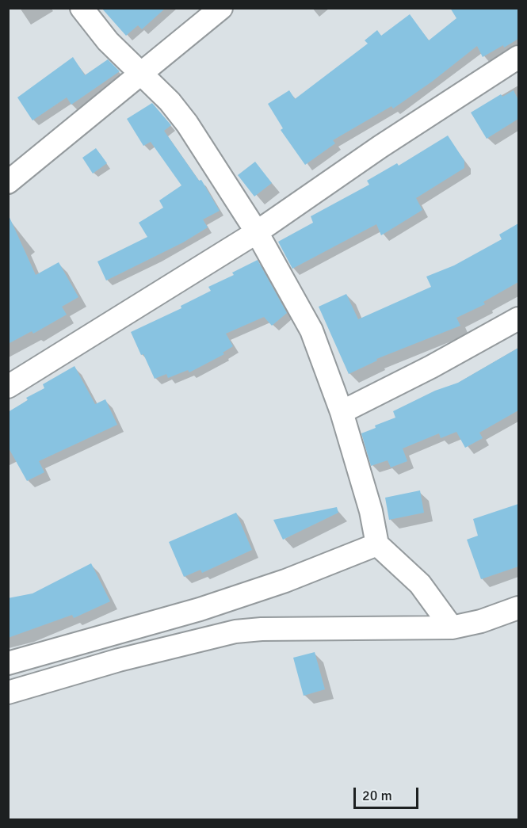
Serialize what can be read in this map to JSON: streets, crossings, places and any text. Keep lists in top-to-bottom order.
{
  "scale_bar": "20 m"
}
